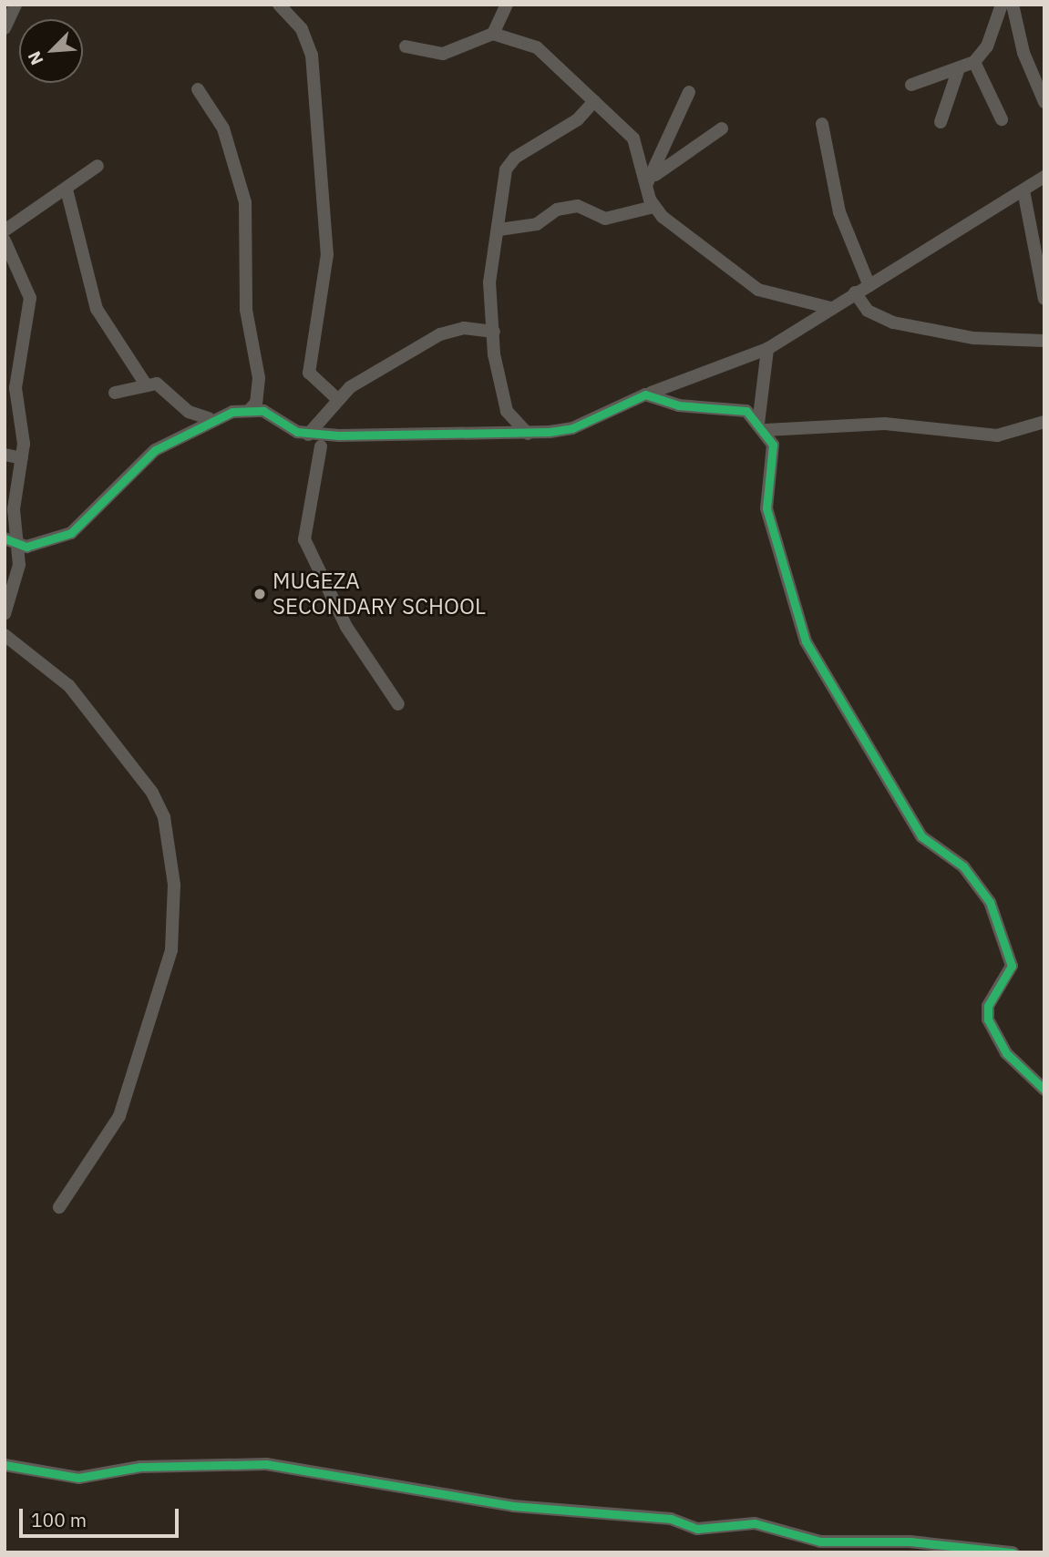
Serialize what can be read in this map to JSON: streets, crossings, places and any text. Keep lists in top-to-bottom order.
{
  "places": ["MUGEZA SECONDARY SCHOOL"],
  "scale_bar": "100 m",
  "north": "bottom left"
}
